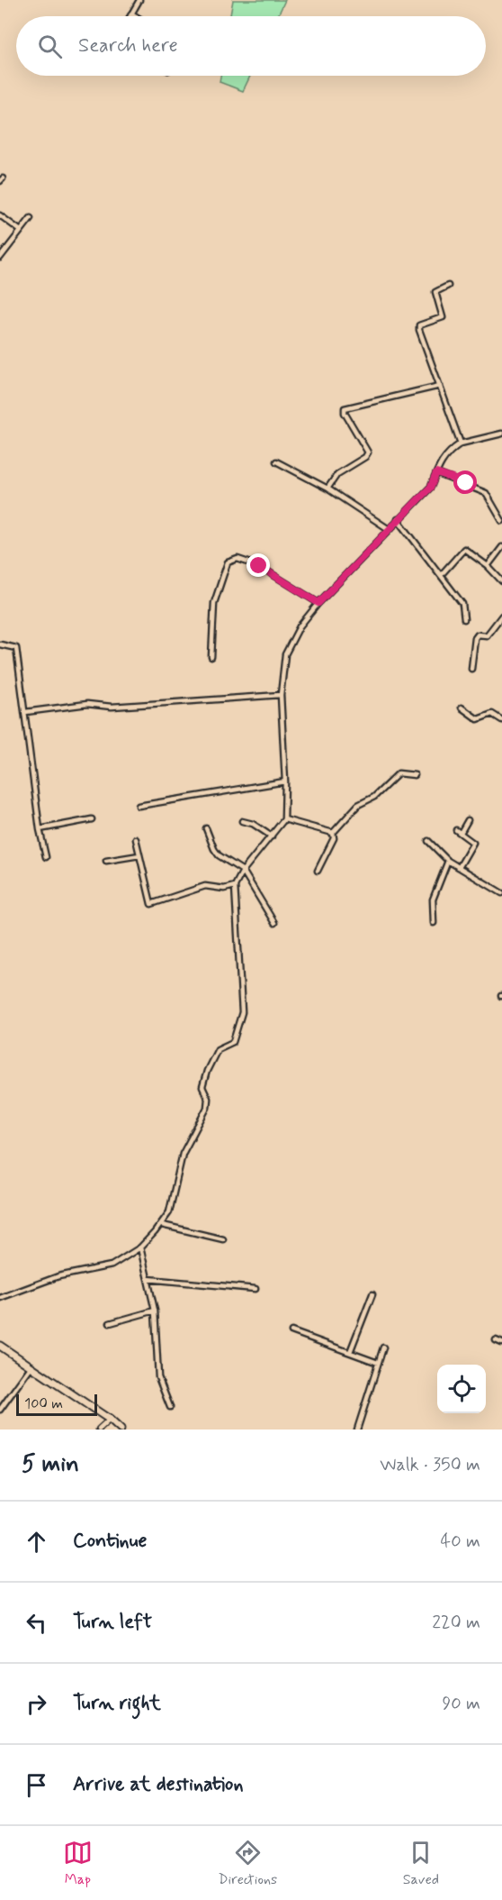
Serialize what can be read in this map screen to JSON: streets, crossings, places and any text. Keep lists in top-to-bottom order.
{
  "scale_bar": "100 m",
  "page": {
    "search": "Search here",
    "scale": "100 m",
    "heading": ["5 min", "Walk · 350 m"],
    "list": [
      ["Continue", "40 m"],
      ["Turn left", "220 m"],
      ["Turn right", "90 m"],
      "Arrive at destination"
    ],
    "nav": ["Map", "Directions", "Saved"]
  }
}
